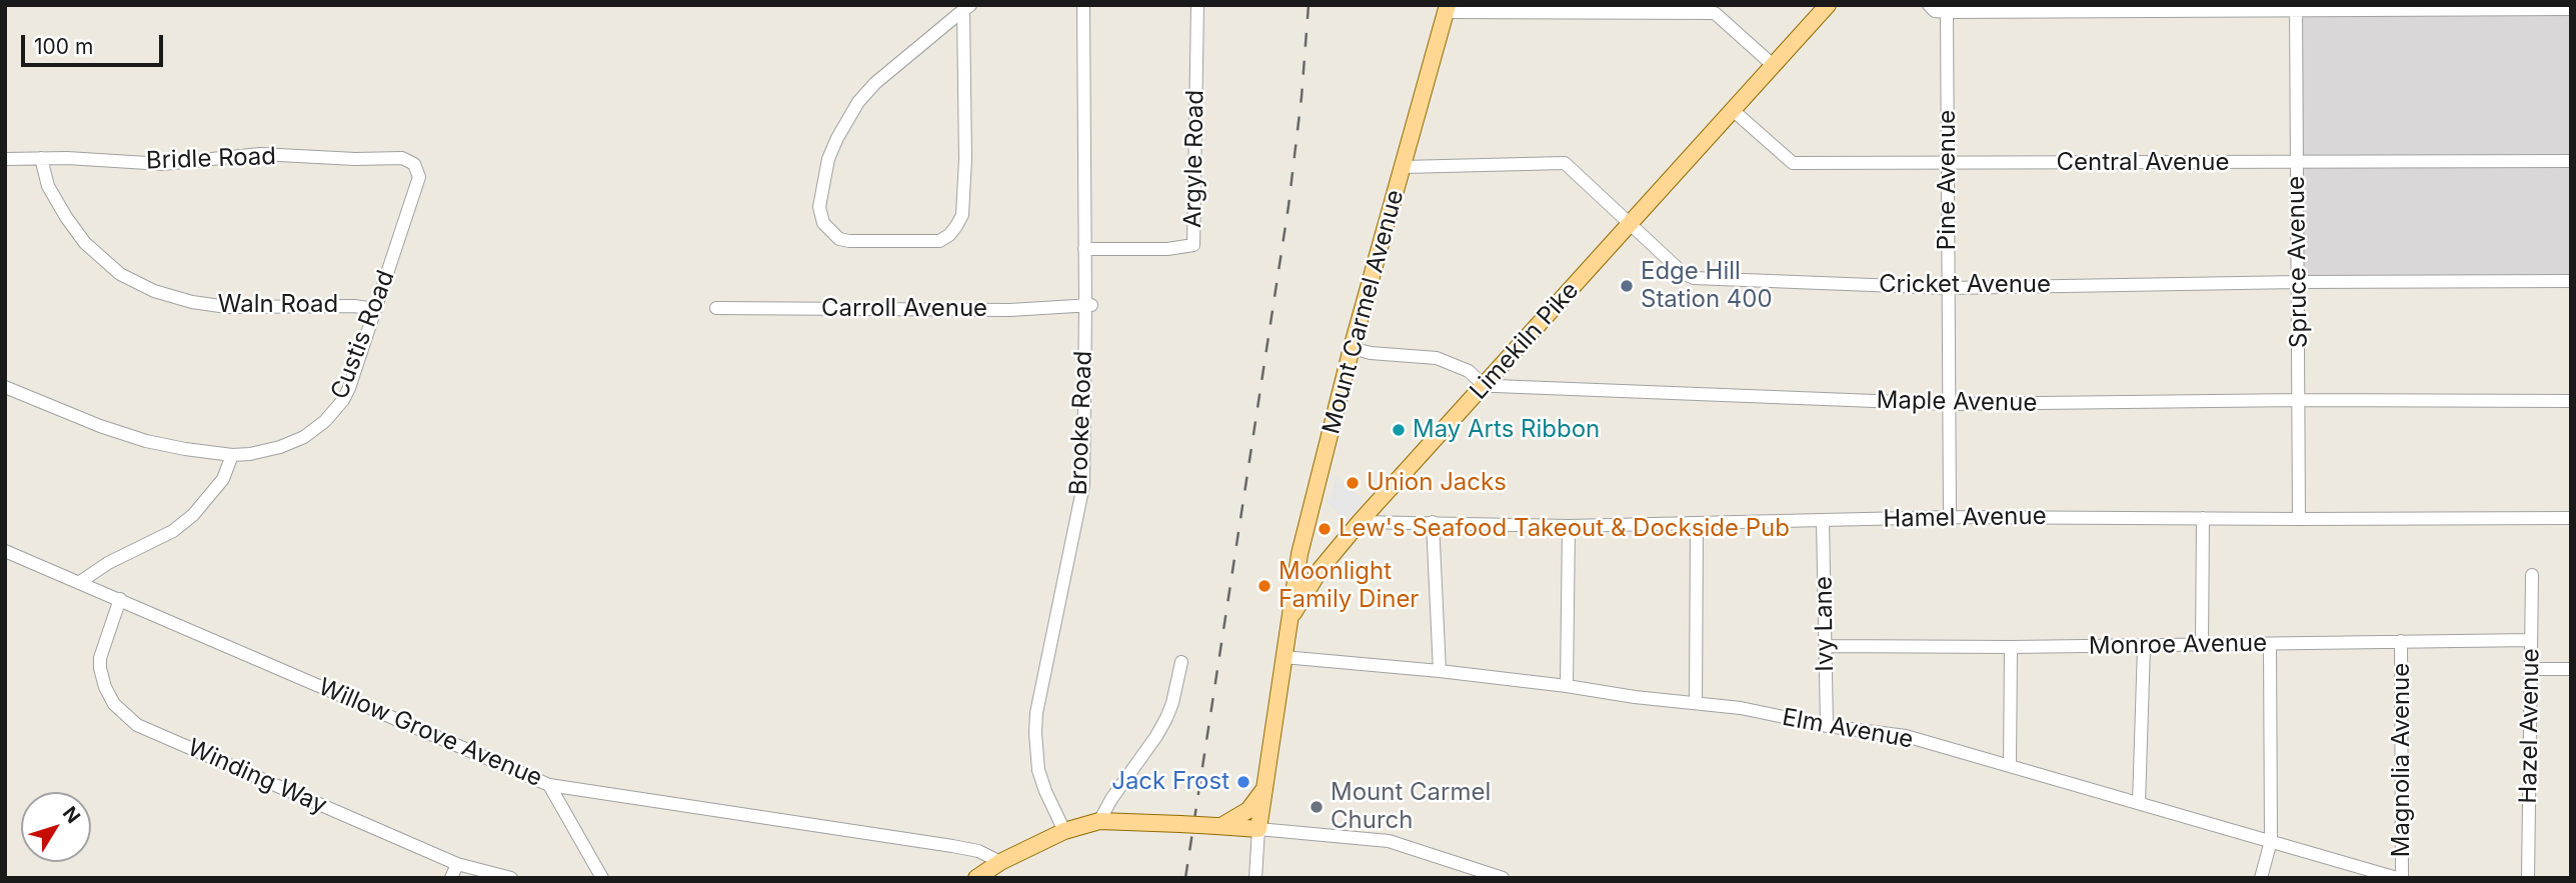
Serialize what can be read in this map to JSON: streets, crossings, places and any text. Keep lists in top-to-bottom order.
{
  "streets": {
    "main road": ["Mount Carmel Avenue", "Limekiln Pike"],
    "street": [
      "Bridle Road",
      "Argyle Road",
      "Central Avenue",
      "Pine Avenue",
      "Spruce Avenue",
      "Cricket Avenue",
      "Waln Road",
      "Carroll Avenue",
      "Custis Road",
      "Maple Avenue",
      "Brooke Road",
      "Hamel Avenue",
      "Ivy Lane",
      "Monroe Avenue",
      "Hazel Avenue",
      "Elm Avenue",
      "Willow Grove Avenue",
      "Magnolia Avenue",
      "Winding Way"
    ]
  },
  "crossings": [
    ["Bridle Road", "Waln Road"],
    ["Bridle Road", "Custis Road"],
    ["Argyle Road", "Brooke Road"],
    ["Central Avenue", "Pine Avenue"],
    ["Central Avenue", "Spruce Avenue"],
    ["Central Avenue", "Limekiln Pike"],
    ["Pine Avenue", "Cricket Avenue"],
    ["Pine Avenue", "Maple Avenue"],
    ["Pine Avenue", "Hamel Avenue"],
    ["Spruce Avenue", "Cricket Avenue"],
    ["Spruce Avenue", "Maple Avenue"],
    ["Spruce Avenue", "Hamel Avenue"],
    ["Cricket Avenue", "Mount Carmel Avenue"],
    ["Cricket Avenue", "Limekiln Pike"],
    ["Waln Road", "Custis Road"],
    ["Carroll Avenue", "Brooke Road"],
    ["Mount Carmel Avenue", "Limekiln Pike"],
    ["Limekiln Pike", "Maple Avenue"],
    ["Limekiln Pike", "Hamel Avenue"],
    ["Limekiln Pike", "Elm Avenue"],
    ["Hamel Avenue", "Ivy Lane"],
    ["Ivy Lane", "Monroe Avenue"],
    ["Ivy Lane", "Elm Avenue"],
    ["Monroe Avenue", "Hazel Avenue"],
    ["Monroe Avenue", "Magnolia Avenue"],
    ["Willow Grove Avenue", "Winding Way"]
  ],
  "places": [
    "Edge Hill Station 400",
    "May Arts Ribbon",
    "Union Jacks",
    "Lew's Seafood Takeout & Dockside Pub",
    "Moonlight Family Diner",
    "Jack Frost",
    "Mount Carmel Church"
  ],
  "scale_bar": "100 m",
  "north": "top right"
}
